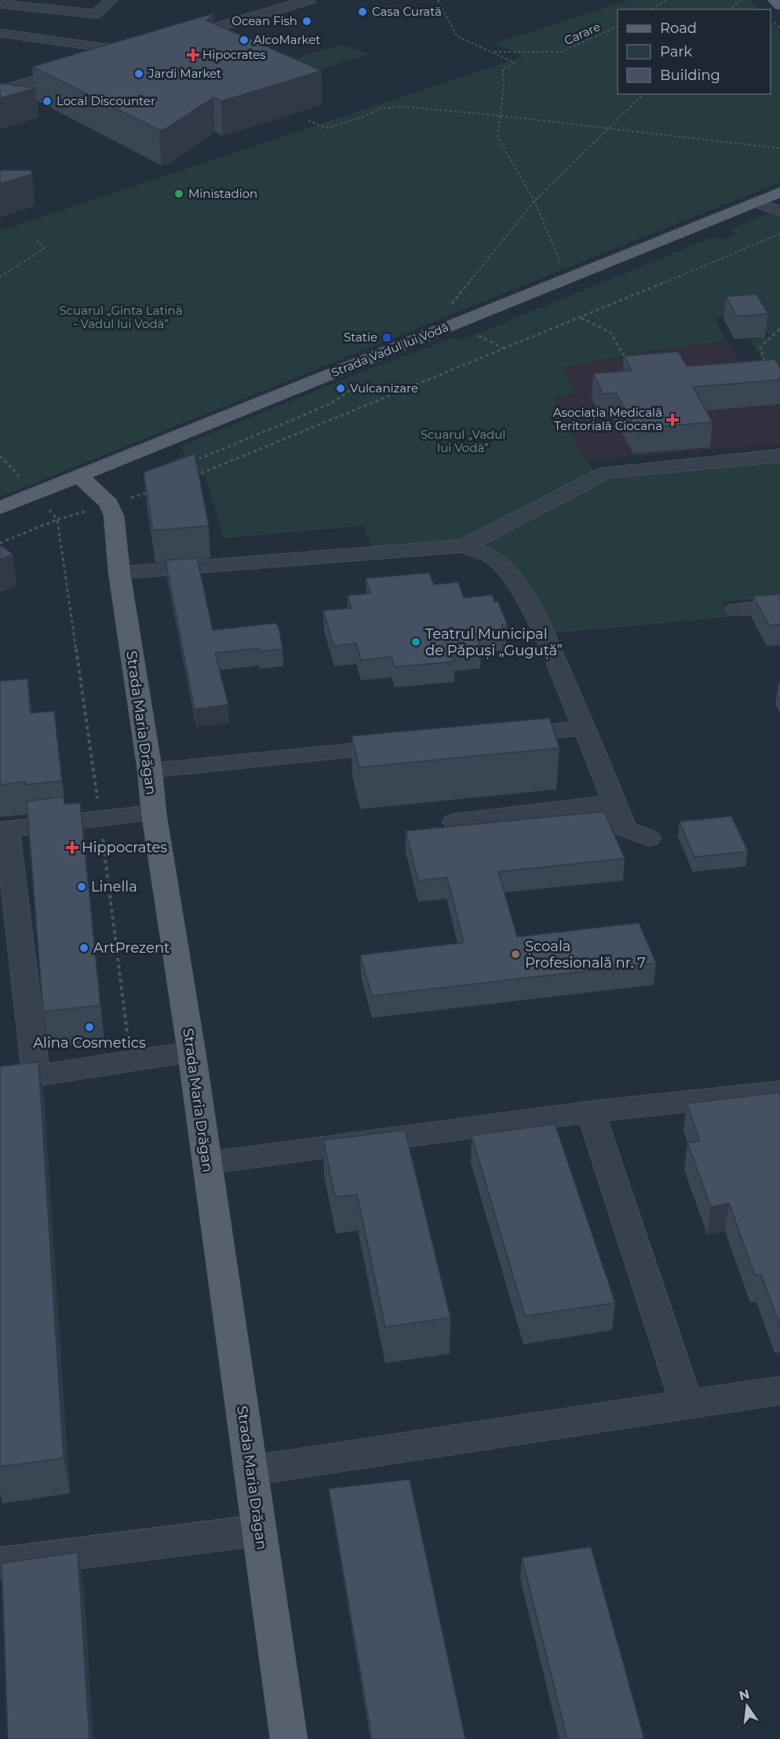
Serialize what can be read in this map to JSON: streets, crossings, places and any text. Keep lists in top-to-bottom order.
{
  "streets": {
    "main road": ["Strada Vadul lui Vodă", "Strada Maria Drăgan"],
    "path": ["Carare"]
  },
  "parks": ["Scuarul „Ginta Latină - Vadul lui Vodă”", "Scuarul „Vadul lui Vodă”"],
  "places": {
    "other": [
      "Casa Curată",
      "Ocean Fish",
      "AlcoMarket",
      "Jardi Market",
      "Local Discounter",
      "Ministadion",
      "Vulcanizare",
      "Teatrul Municipal de Păpuși „Guguță”",
      "Linella",
      "ArtPrezent",
      "Școala Profesională nr. 7",
      "Alina Cosmetics"
    ],
    "health": ["Hipocrates", "Asociația Medicală Teritorială Ciocana", "Hippocrates"],
    "transit": ["Statie"]
  },
  "legend": ["Road", "Park", "Building"],
  "north": "top"
}
